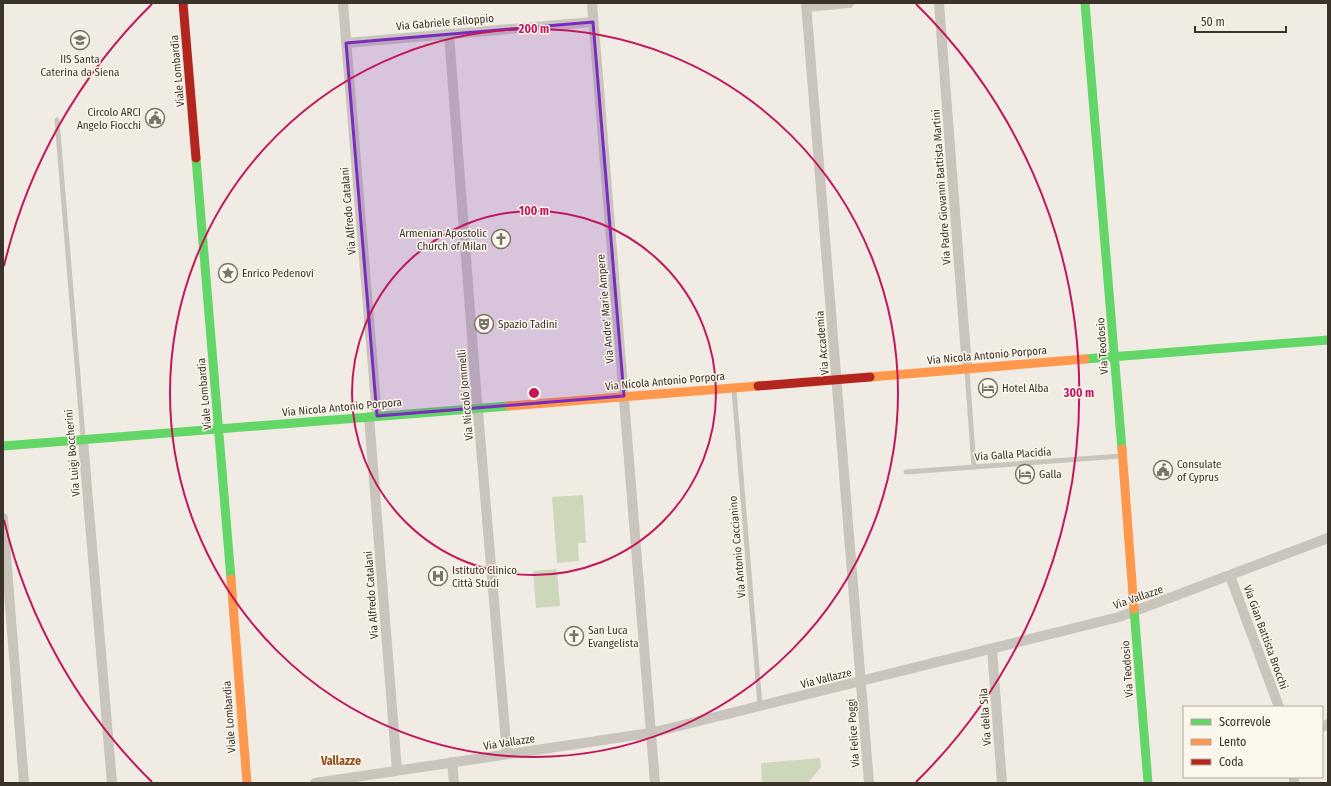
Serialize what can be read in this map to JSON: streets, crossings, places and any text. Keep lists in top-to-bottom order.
{
  "streets": {
    "street": [
      "Via Gabriele Falloppio",
      "Viale Lombardia",
      "Via Padre Giovanni Battista Martini",
      "Via Alfredo Catalani",
      "Via Andre' Marie Ampere",
      "Via Accademia",
      "Via Teodosio",
      "Via Nicola Antonio Porpora",
      "Via Niccolò Jommelli",
      "Via Luigi Boccherini",
      "Via Vallazze",
      "Via Gian Battista Brocchi",
      "Via della Sila",
      "Via Felice Poggi"
    ],
    "lane": ["Via Galla Placidia", "Via Antonio Caccianino"]
  },
  "crossings": [
    ["Via Gabriele Falloppio", "Via Alfredo Catalani"],
    ["Via Gabriele Falloppio", "Via Andre' Marie Ampere"],
    ["Via Gabriele Falloppio", "Via Niccolò Jommelli"],
    ["Viale Lombardia", "Via Nicola Antonio Porpora"],
    ["Via Padre Giovanni Battista Martini", "Via Nicola Antonio Porpora"],
    ["Via Alfredo Catalani", "Via Nicola Antonio Porpora"],
    ["Via Alfredo Catalani", "Via Vallazze"],
    ["Via Andre' Marie Ampere", "Via Nicola Antonio Porpora"],
    ["Via Andre' Marie Ampere", "Via Vallazze"],
    ["Via Accademia", "Via Nicola Antonio Porpora"],
    ["Via Accademia", "Via Vallazze"],
    ["Via Accademia", "Via Felice Poggi"],
    ["Via Teodosio", "Via Nicola Antonio Porpora"],
    ["Via Teodosio", "Via Galla Placidia"],
    ["Via Teodosio", "Via Vallazze"],
    ["Via Nicola Antonio Porpora", "Via Niccolò Jommelli"],
    ["Via Nicola Antonio Porpora", "Via Luigi Boccherini"],
    ["Via Nicola Antonio Porpora", "Via Antonio Caccianino"],
    ["Via Niccolò Jommelli", "Via Vallazze"],
    ["Via Antonio Caccianino", "Via Vallazze"],
    ["Via Vallazze", "Via Gian Battista Brocchi"],
    ["Via Vallazze", "Via della Sila"],
    ["Via Vallazze", "Via Felice Poggi"]
  ],
  "districts": ["Vallazze"],
  "places": {
    "school or university": ["IIS Santa Caterina da Siena"],
    "public building": ["Circolo ARCI Angelo Fiocchi", "Consulate of Cyprus"],
    "church": ["Armenian Apostolic Church of Milan", "San Luca Evangelista"],
    "place": ["Enrico Pedenovi"],
    "theatre": ["Spazio Tadini"],
    "hotel": ["Hotel Alba", "Galla"],
    "hospital": ["Istituto Clinico Città Studi"]
  },
  "legend": ["Scorrevole", "Lento", "Coda"],
  "scale_bar": "50 m",
  "rings": ["200 m", "100 m", "300 m"]
}
